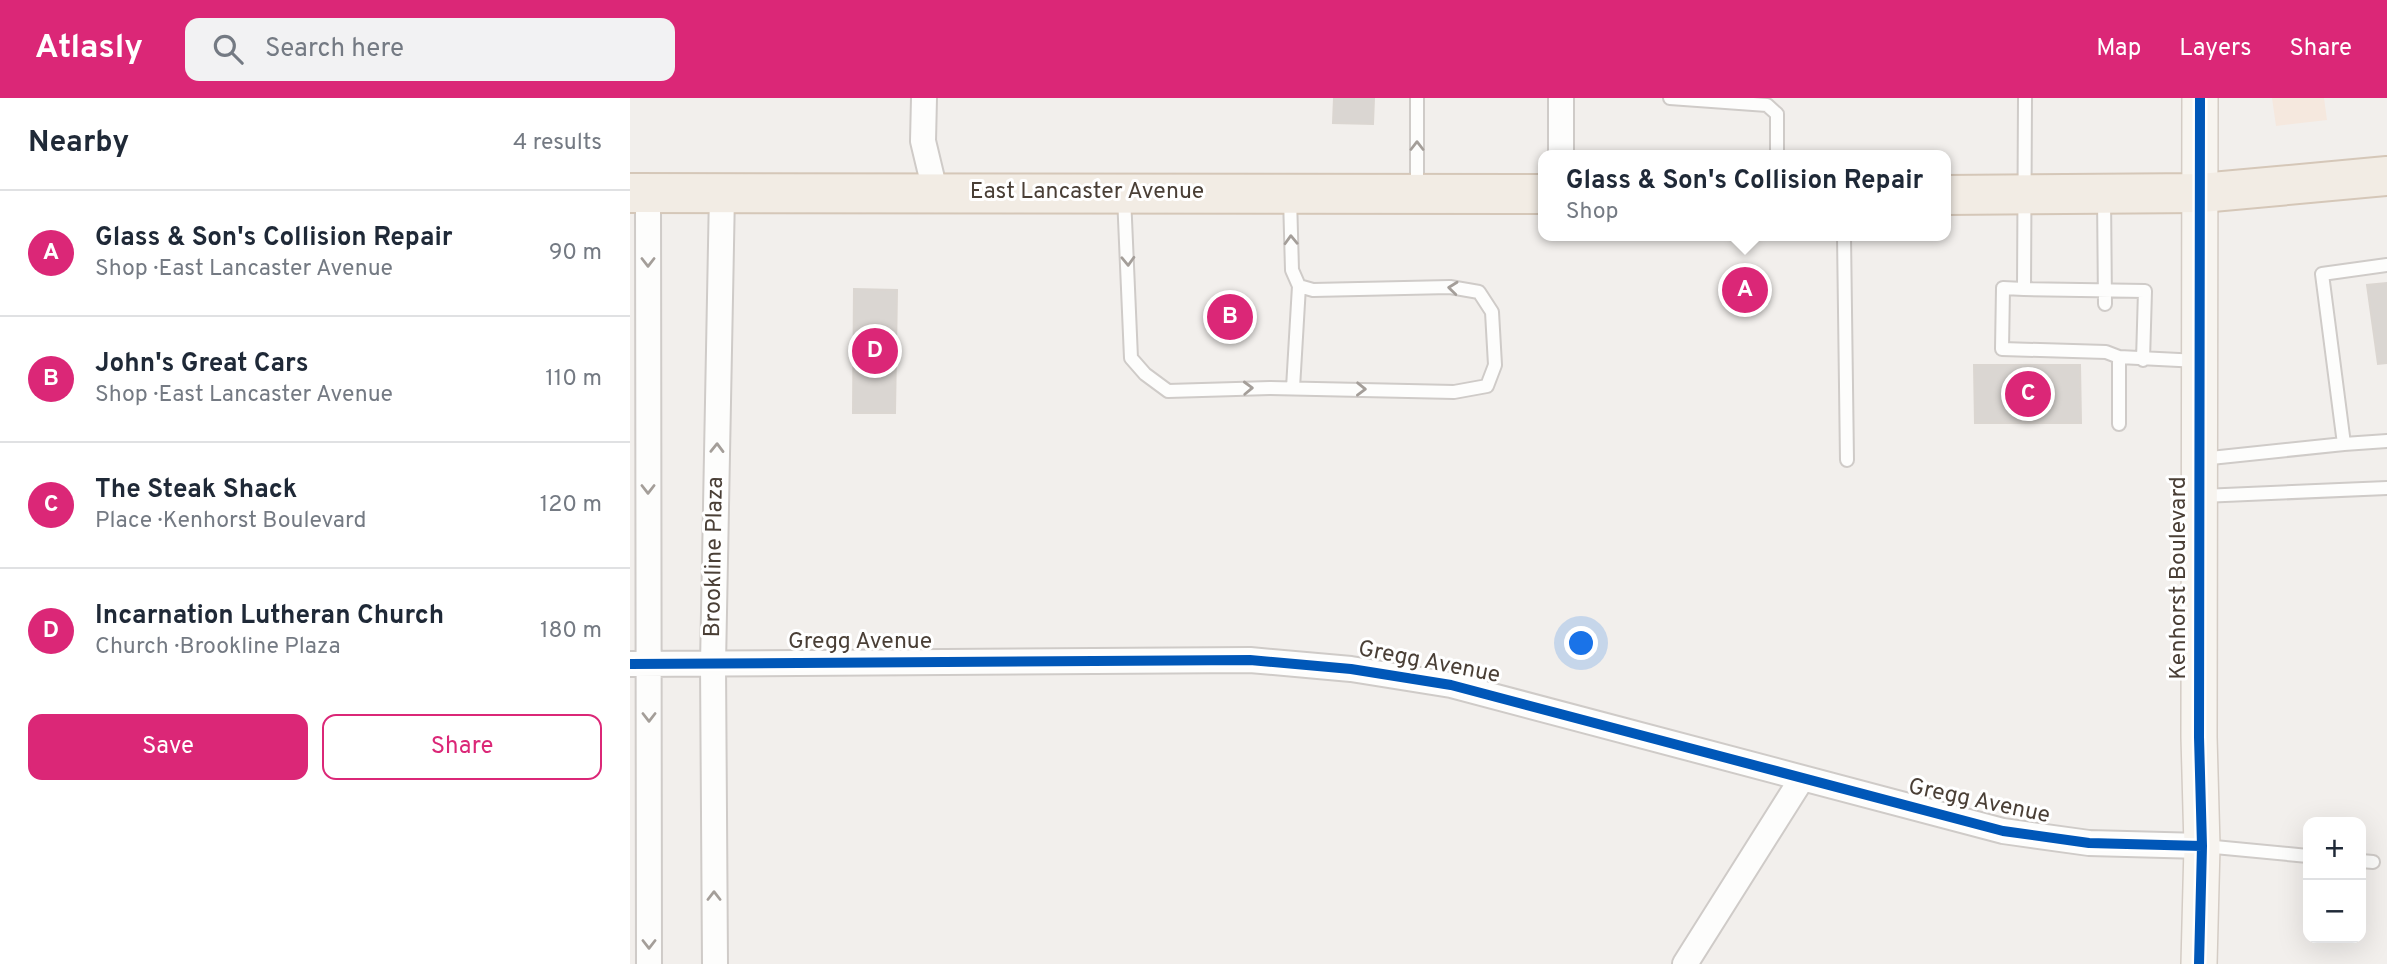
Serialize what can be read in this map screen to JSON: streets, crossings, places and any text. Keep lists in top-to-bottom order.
{
  "streets": {
    "main road": ["East Lancaster Avenue"],
    "street": ["Brookline Plaza", "Kenhorst Boulevard", "Gregg Avenue"]
  },
  "crossings": [
    ["East Lancaster Avenue", "Brookline Plaza"],
    ["Brookline Plaza", "Gregg Avenue"],
    ["Kenhorst Boulevard", "Gregg Avenue"]
  ],
  "page": {
    "header": "Atlasly",
    "search": "Search here",
    "nav": ["Map", "Layers", "Share"],
    "heading": ["Nearby", "4 results"],
    "popup": ["Glass & Son's Collision Repair", "Shop"],
    "list": [
      {
        "mark": "A",
        "name": "Glass & Son's Collision Repair",
        "note": "Shop · East Lancaster Avenue",
        "value": "90 m"
      },
      {
        "mark": "B",
        "name": "John's Great Cars",
        "note": "Shop · East Lancaster Avenue",
        "value": "110 m"
      },
      {
        "mark": "C",
        "name": "The Steak Shack",
        "note": "Place · Kenhorst Boulevard",
        "value": "120 m"
      },
      {
        "mark": "D",
        "name": "Incarnation Lutheran Church",
        "note": "Church · Brookline Plaza",
        "value": "180 m"
      }
    ],
    "pins": [
      "A",
      "B",
      "D",
      "C"
    ],
    "buttons": ["Save", "Share"],
    "map_buttons": ["+", "−"]
  }
}
